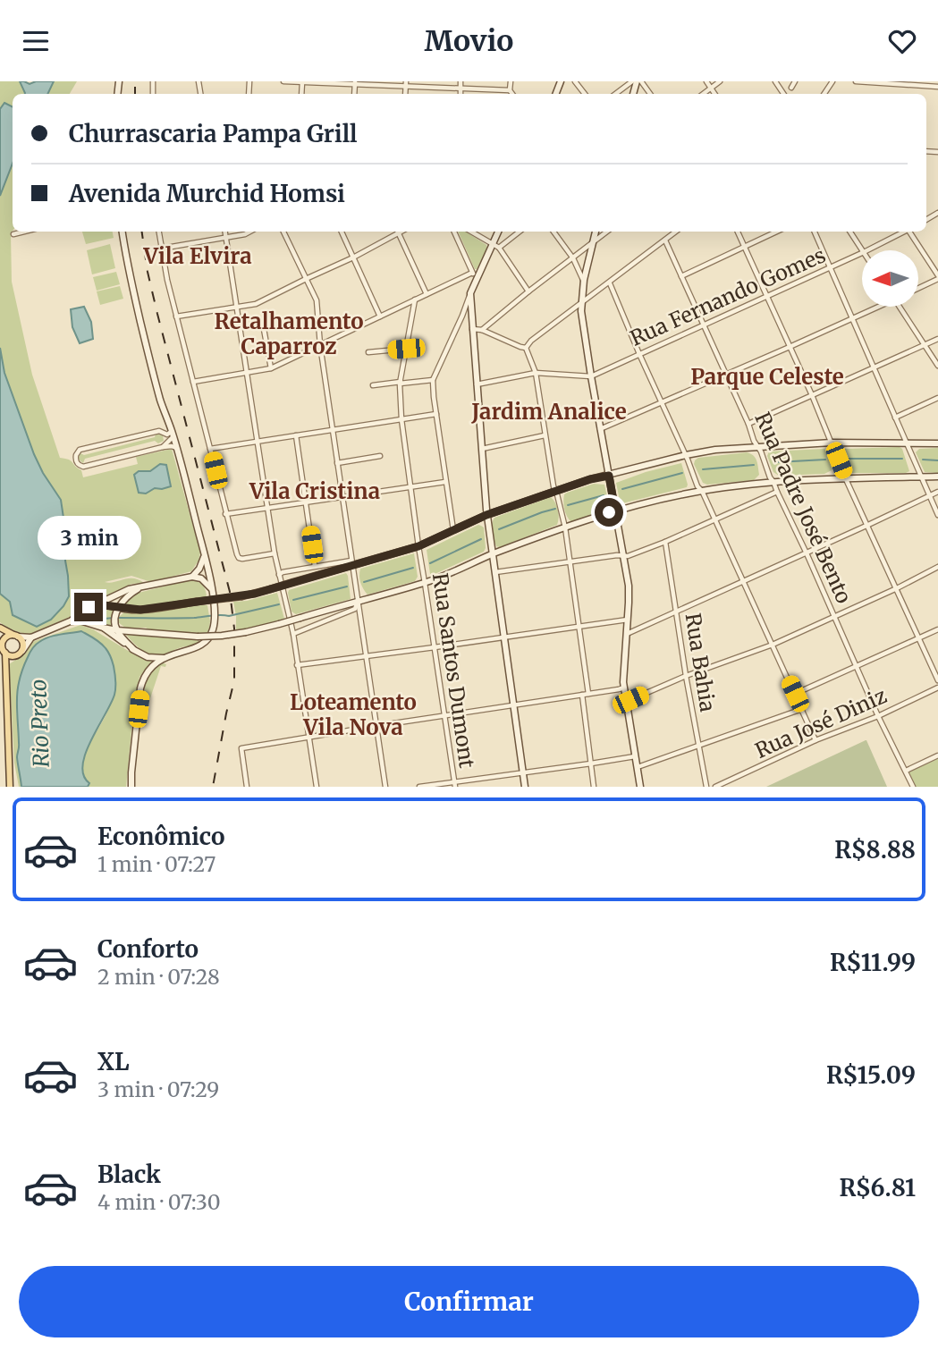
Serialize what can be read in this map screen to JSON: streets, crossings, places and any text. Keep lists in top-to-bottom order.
{
  "streets": {
    "street": [
      "Rua Fernando Gomes",
      "Rua Padre José Bento",
      "Rua Bahia",
      "Rua Santos Dumont",
      "Rua José Diniz"
    ]
  },
  "crossings": [
    ["Rua Fernando Gomes", "Rua Padre José Bento"],
    ["Rua Padre José Bento", "Rua José Diniz"]
  ],
  "districts": [
    "Vila Elvira",
    "Retalhamento Caparroz",
    "Parque Celeste",
    "Jardim Analice",
    "Vila Cristina",
    "Loteamento Vila Nova"
  ],
  "water": ["Rio Preto"],
  "north": "left",
  "page": {
    "header": "Movio",
    "banner": ["Churrascaria Pampa Grill", "Avenida Murchid Homsi"],
    "bubble": "3 min",
    "list": [
      {
        "name": "Econômico",
        "note": "1 min · 07:27",
        "value": "R$8.88"
      },
      {
        "name": "Conforto",
        "note": "2 min · 07:28",
        "value": "R$11.99"
      },
      {
        "name": "XL",
        "note": "3 min · 07:29",
        "value": "R$15.09"
      },
      {
        "name": "Black",
        "note": "4 min · 07:30",
        "value": "R$6.81"
      }
    ],
    "buttons": "Confirmar"
  }
}
